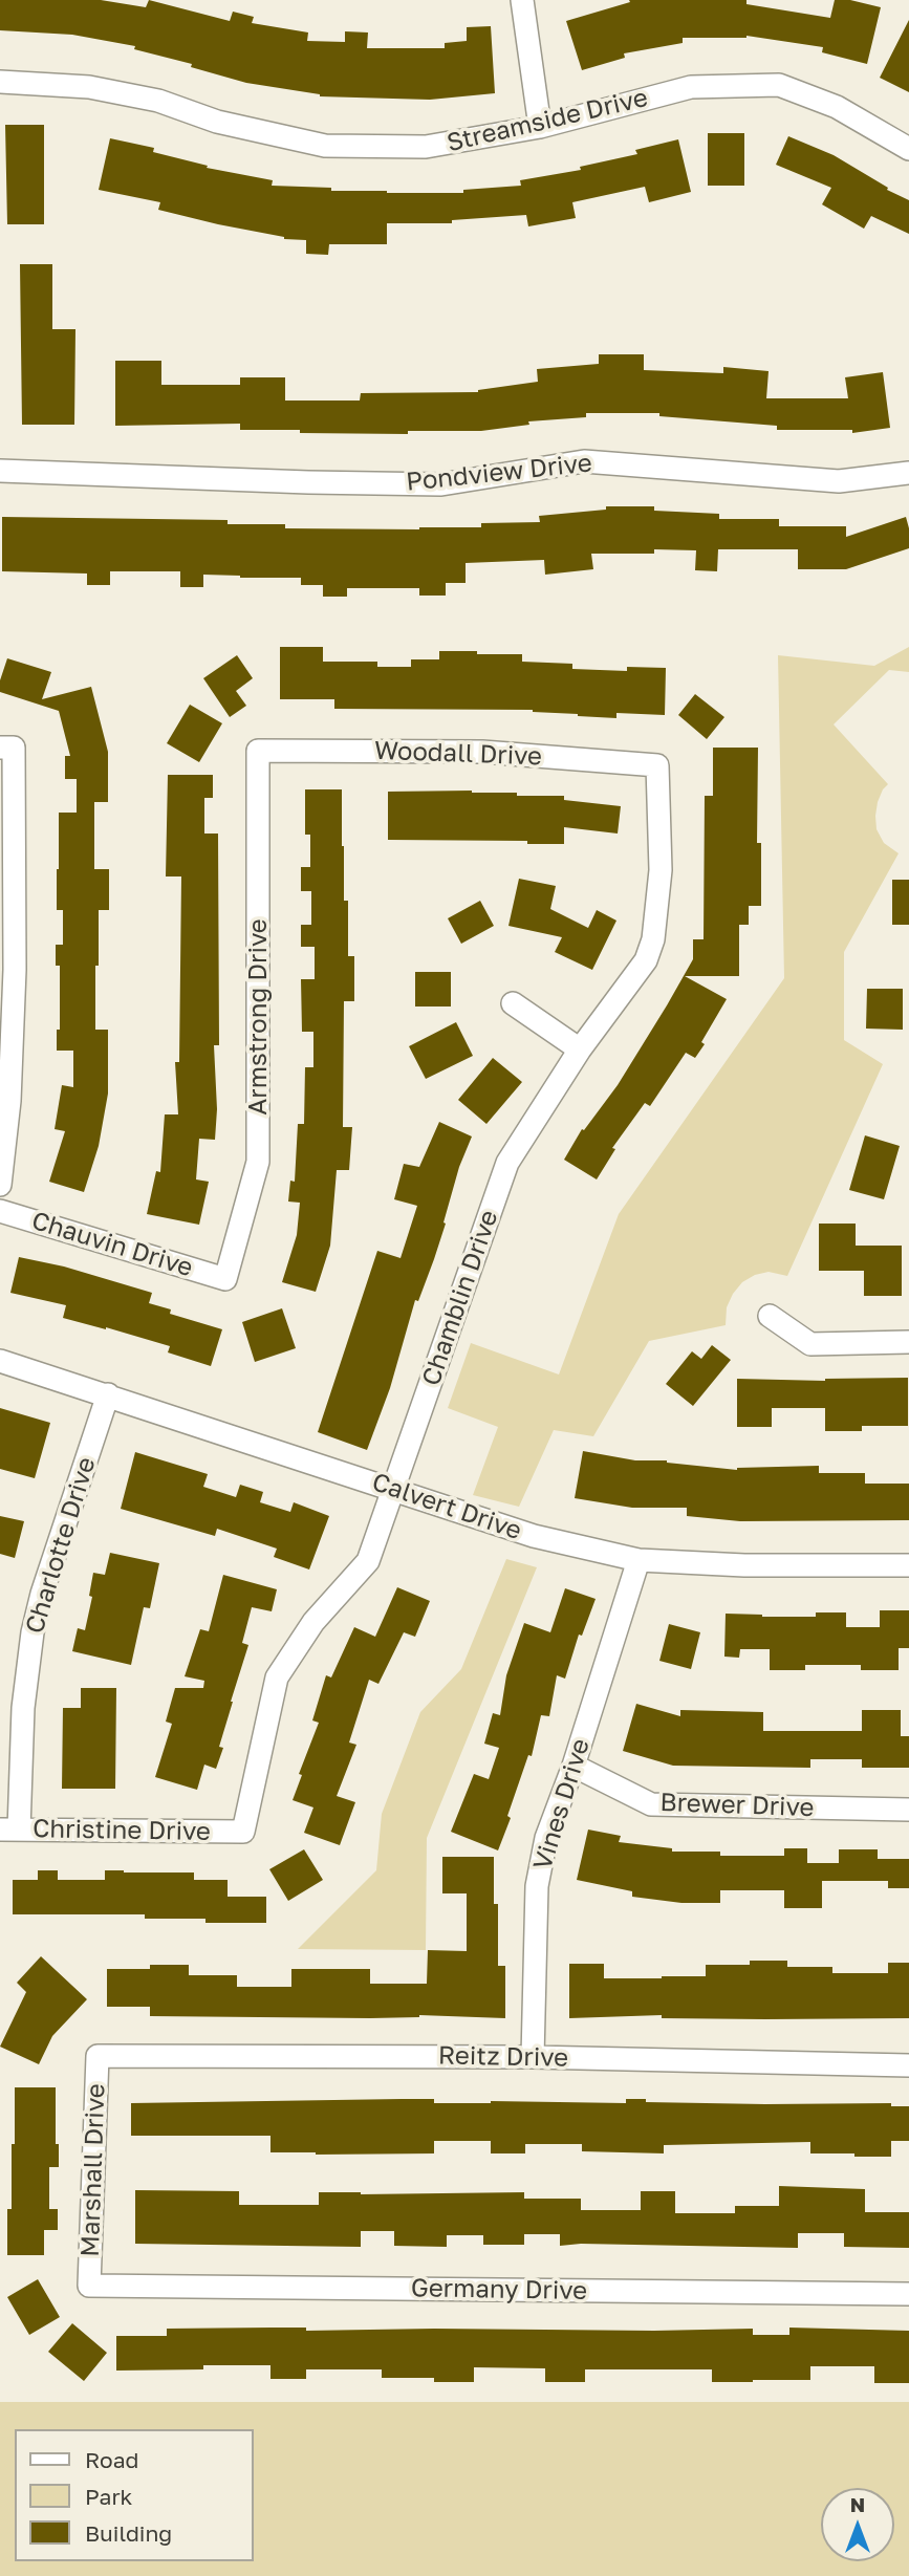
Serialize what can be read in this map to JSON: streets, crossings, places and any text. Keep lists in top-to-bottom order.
{
  "streets": {
    "street": [
      "Streamside Drive",
      "Pondview Drive",
      "Woodall Drive",
      "Armstrong Drive",
      "Chauvin Drive",
      "Chamblin Drive",
      "Calvert Drive",
      "Charlotte Drive",
      "Vines Drive",
      "Brewer Drive",
      "Christine Drive",
      "Reitz Drive",
      "Marshall Drive",
      "Germany Drive"
    ]
  },
  "crossings": [
    ["Woodall Drive", "Armstrong Drive"],
    ["Woodall Drive", "Chamblin Drive"],
    ["Armstrong Drive", "Chauvin Drive"],
    ["Chamblin Drive", "Calvert Drive"],
    ["Chamblin Drive", "Christine Drive"],
    ["Calvert Drive", "Charlotte Drive"],
    ["Calvert Drive", "Vines Drive"],
    ["Charlotte Drive", "Christine Drive"],
    ["Vines Drive", "Brewer Drive"],
    ["Vines Drive", "Reitz Drive"],
    ["Reitz Drive", "Marshall Drive"],
    ["Marshall Drive", "Germany Drive"]
  ],
  "legend": ["Road", "Park", "Building"],
  "north": "top"
}
